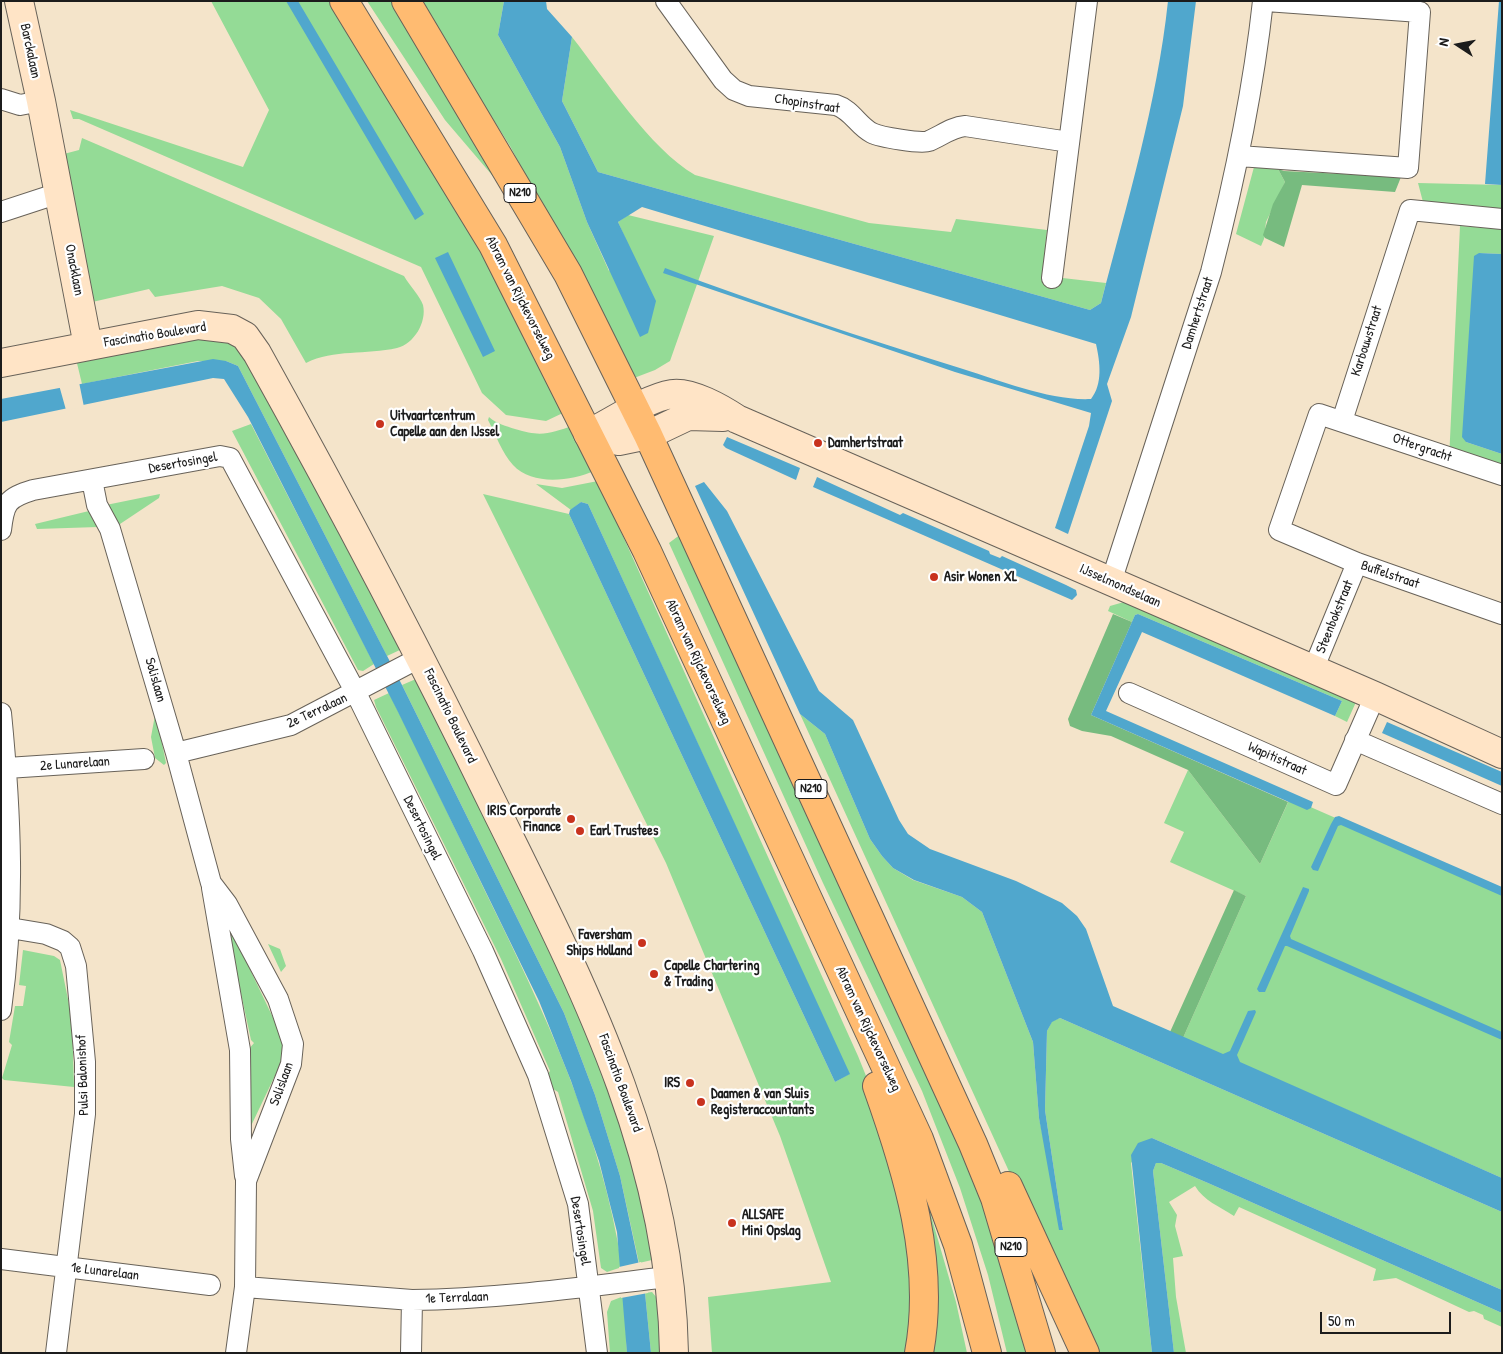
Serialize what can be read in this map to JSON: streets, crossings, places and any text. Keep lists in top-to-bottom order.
{
  "streets": {
    "highway": ["N210", "Abram van Rijckevorselweg"],
    "street": [
      "Barckalaan",
      "Chopinstraat",
      "Onacklaan",
      "Damhertstraat",
      "Fascinatio Boulevard",
      "Karbouwstraat",
      "Ottergracht",
      "Desertosingel",
      "Buffelstraat",
      "IJsselmondselaan",
      "Steenbokstraat",
      "Solislaan",
      "2e Terralaan",
      "Wapitistraat",
      "2e Lunarelaan",
      "Pulsi Balonishof",
      "1e Lunarelaan",
      "1e Terralaan"
    ]
  },
  "crossings": [
    ["Barckalaan", "Onacklaan"],
    ["N210", "IJsselmondselaan"],
    ["Onacklaan", "Fascinatio Boulevard"],
    ["Abram van Rijckevorselweg", "IJsselmondselaan"],
    ["Damhertstraat", "IJsselmondselaan"],
    ["Fascinatio Boulevard", "2e Terralaan"],
    ["Fascinatio Boulevard", "1e Terralaan"],
    ["Karbouwstraat", "Ottergracht"],
    ["Karbouwstraat", "Buffelstraat"],
    ["Ottergracht", "Buffelstraat"],
    ["Desertosingel", "Solislaan"],
    ["Desertosingel", "2e Terralaan"],
    ["Desertosingel", "1e Terralaan"],
    ["Buffelstraat", "Steenbokstraat"],
    ["IJsselmondselaan", "Steenbokstraat"],
    ["IJsselmondselaan", "Wapitistraat"],
    ["Solislaan", "2e Terralaan"],
    ["Solislaan", "1e Terralaan"],
    ["Pulsi Balonishof", "1e Lunarelaan"]
  ],
  "places": [
    "Uitvaartcentrum Capelle aan den IJssel",
    "Damhertstraat",
    "Asir Wonen XL",
    "IRIS Corporate Finance",
    "Earl Trustees",
    "Faversham Ships Holland",
    "Capelle Chartering & Trading",
    "IRS",
    "Daamen & van Sluis Registeraccountants",
    "ALLSAFE Mini Opslag"
  ],
  "scale_bar": "50 m",
  "north": "left"
}
